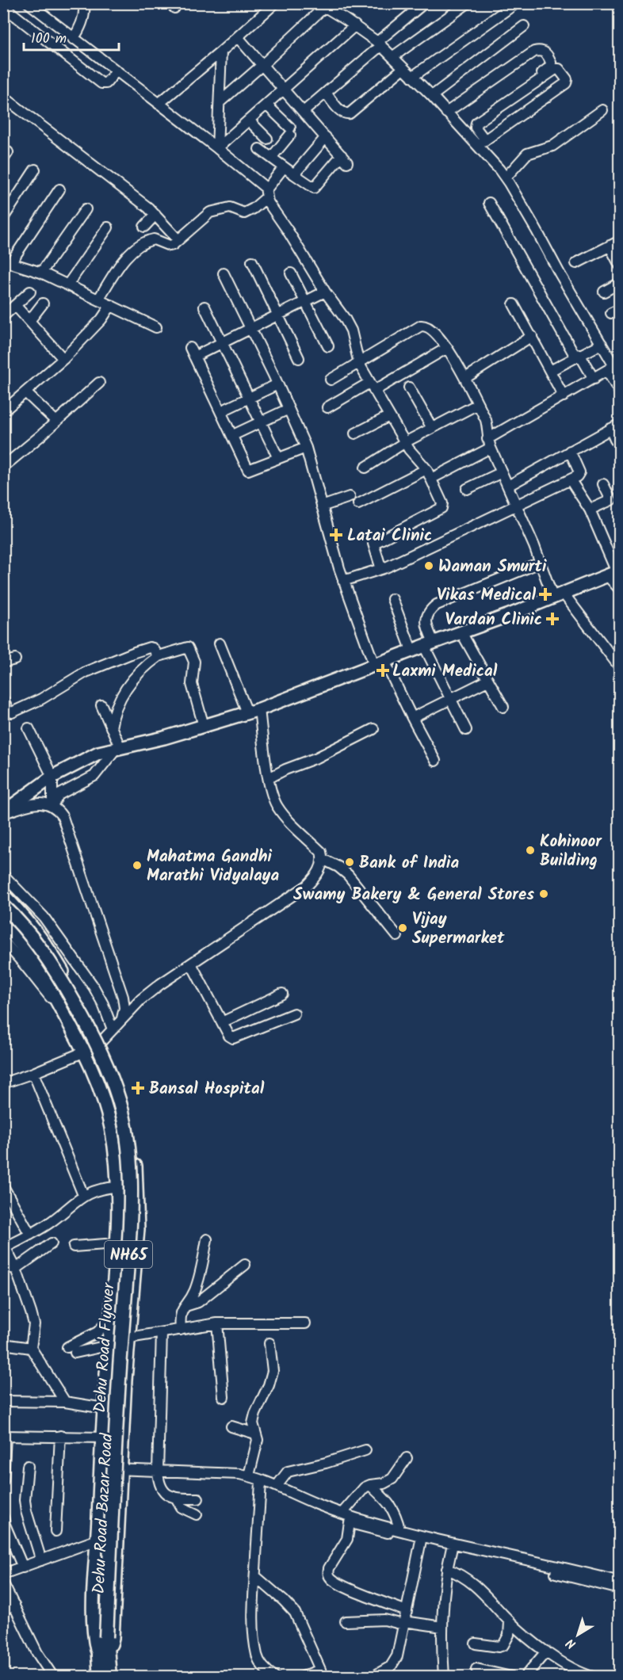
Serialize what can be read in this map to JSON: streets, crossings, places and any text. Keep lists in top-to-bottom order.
{
  "streets": {
    "highway": ["NH65", "Dehu Road Flyover"],
    "main road": ["Dehu Road Bazar Road"]
  },
  "crossings": [
    ["NH65", "Dehu Road Flyover"],
    ["NH65", "Dehu Road Bazar Road"],
    ["Dehu Road Flyover", "Dehu Road Bazar Road"]
  ],
  "places": {
    "health": [
      "Latai Clinic",
      "Vikas Medical",
      "Vardan Clinic",
      "Laxmi Medical",
      "Bansal Hospital"
    ],
    "other": [
      "Waman Smurti",
      "Kohinoor Building",
      "Bank of India",
      "Mahatma Gandhi Marathi Vidyalaya",
      "Swamy Bakery & General Stores",
      "Vijay Supermarket"
    ]
  },
  "scale_bar": "100 m",
  "north": "bottom left"
}
